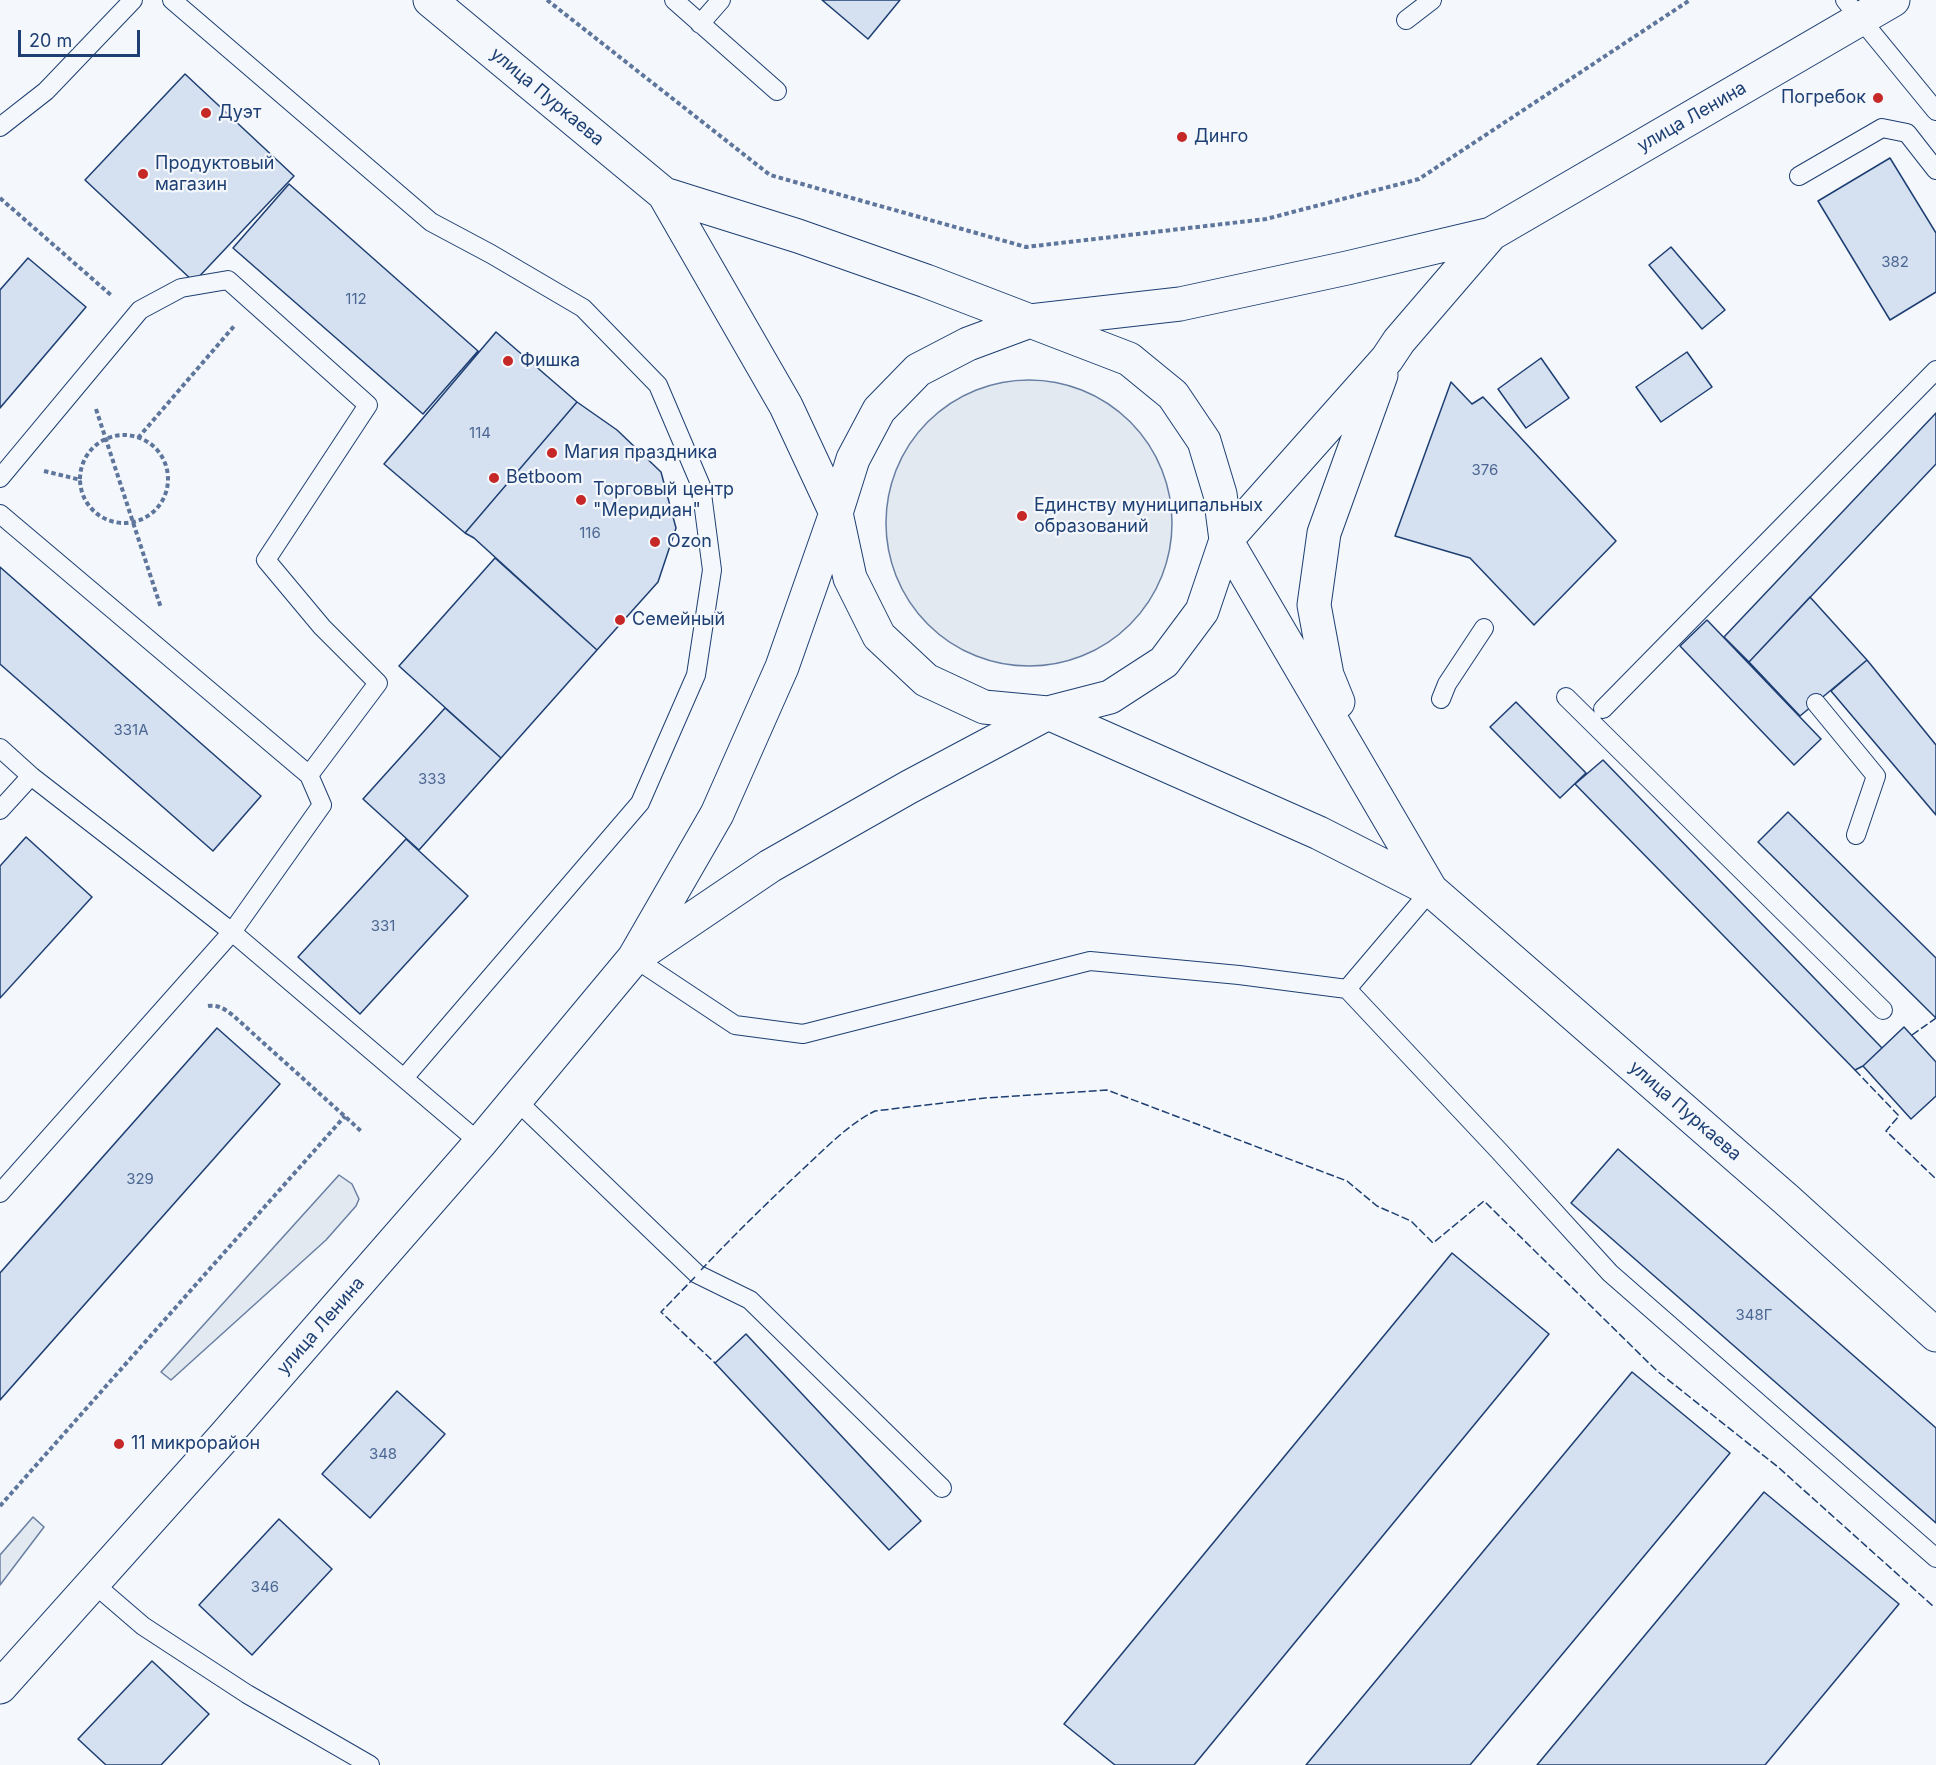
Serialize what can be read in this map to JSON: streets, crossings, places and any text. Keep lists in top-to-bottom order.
{
  "streets": {
    "main road": ["улица Пуркаева", "улица Ленина"]
  },
  "places": [
    "Погребок",
    "Дуэт",
    "Динго",
    "Продуктовый магазин",
    "Фишка",
    "Магия праздника",
    "Betboom",
    "Торговый центр \"Меридиан\"",
    "Единству муниципальных образований",
    "Ozon",
    "Семейный",
    "11 микрорайон"
  ],
  "house_numbers": [
    "382",
    "112",
    "114",
    "376",
    "116",
    "331А",
    "333",
    "331",
    "329",
    "348Г",
    "348",
    "346"
  ],
  "scale_bar": "20 m"
}
